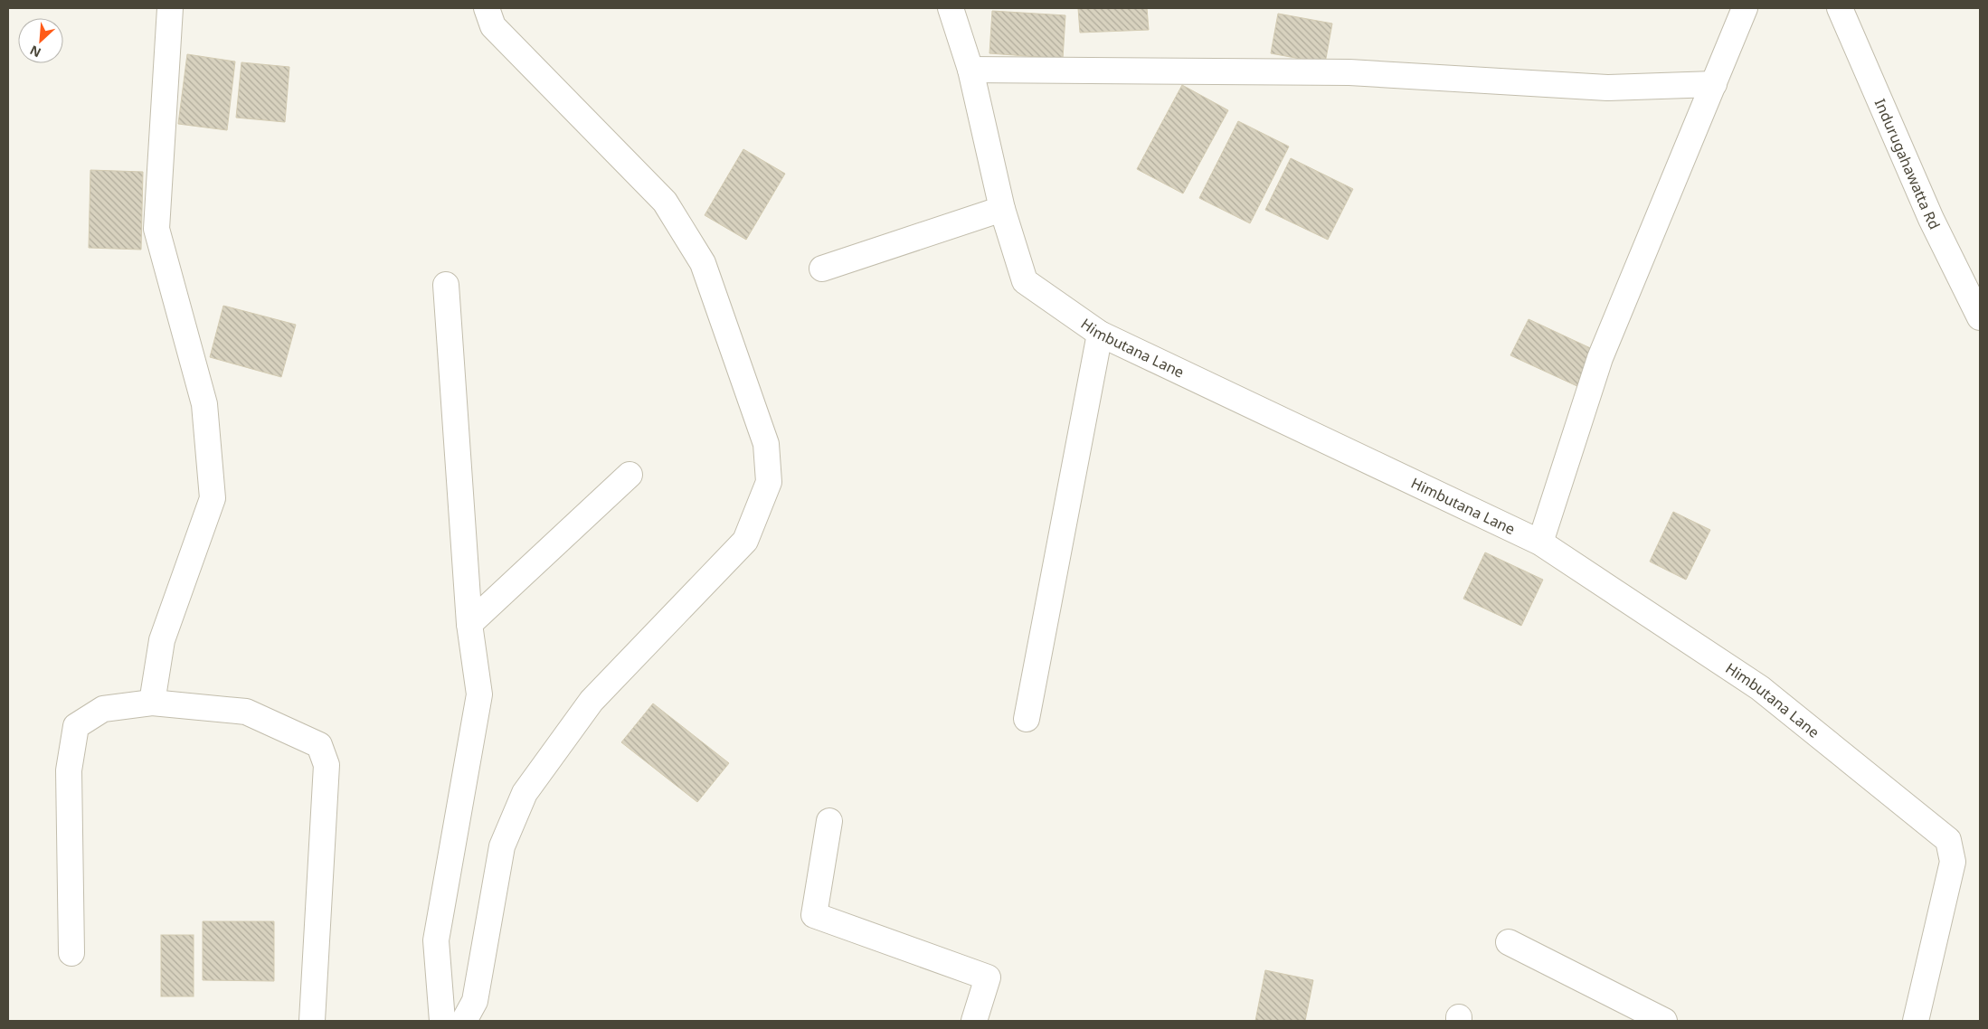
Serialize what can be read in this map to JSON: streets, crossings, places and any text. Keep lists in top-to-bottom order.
{
  "streets": {
    "street": ["Indurugahawatta Rd", "Himbutana Lane"]
  },
  "north": "bottom left"
}
